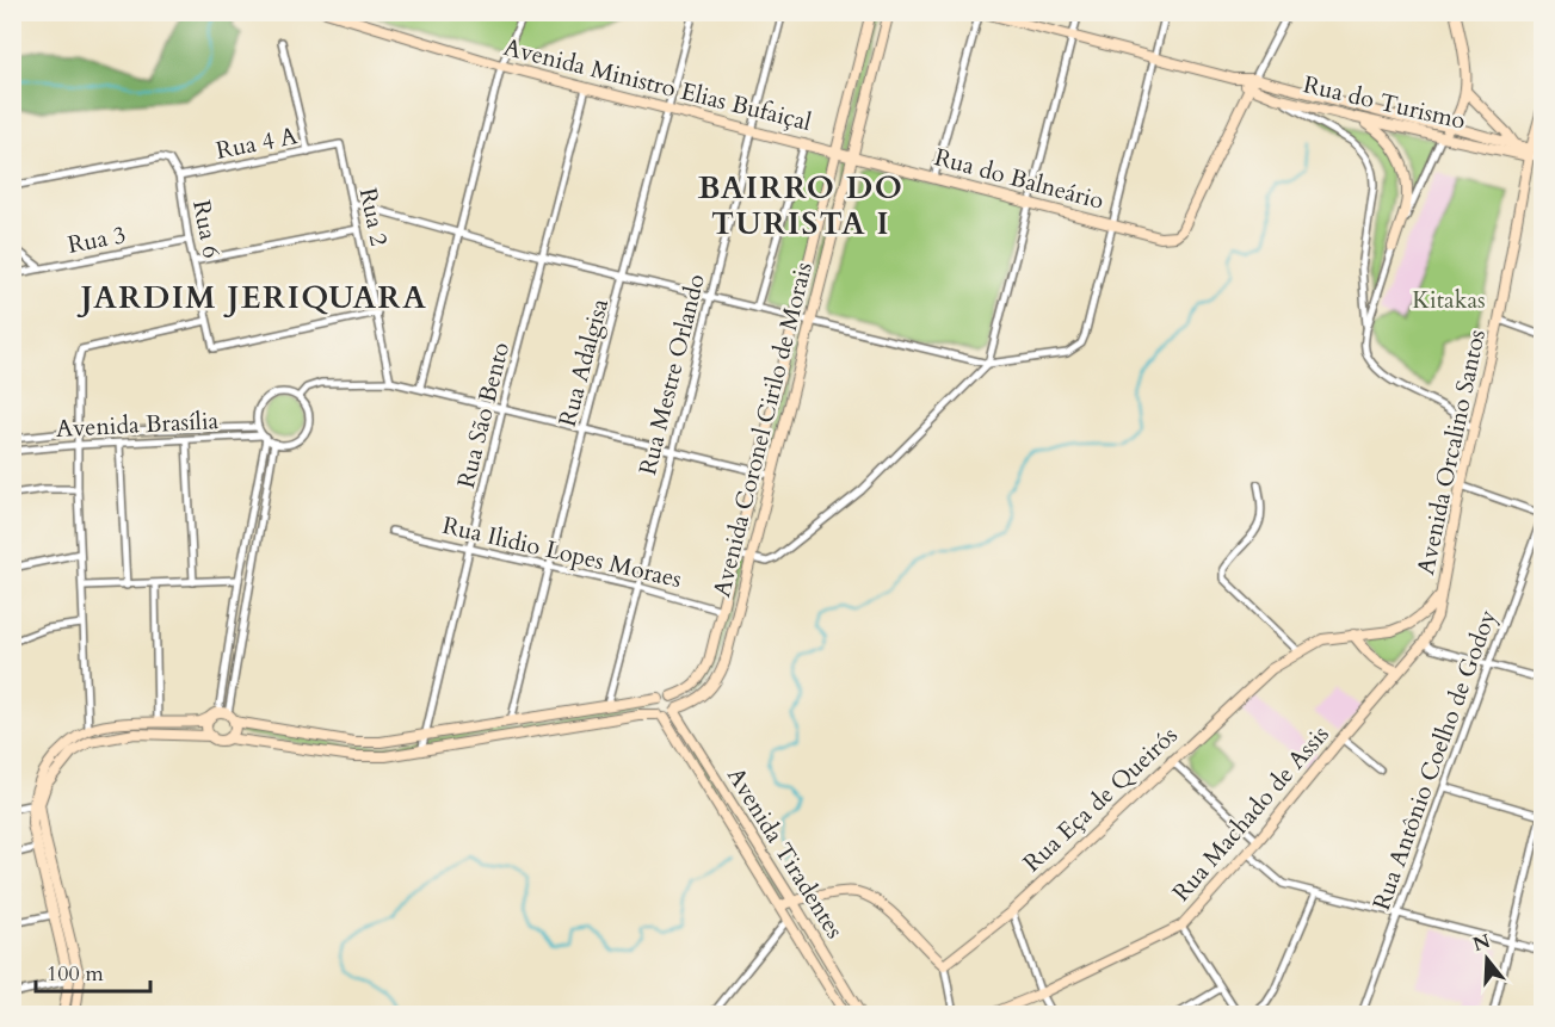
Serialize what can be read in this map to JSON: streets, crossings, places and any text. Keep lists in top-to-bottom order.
{
  "streets": {
    "main road": [
      "Avenida Ministro Elias Bufaiçal",
      "Rua do Turismo",
      "Rua do Balneário",
      "Avenida Coronel Cirilo de Morais",
      "Avenida Orcalino Santos",
      "Rua Eça de Queirós",
      "Rua Machado de Assis",
      "Avenida Tiradentes"
    ],
    "street": [
      "Rua 4 A",
      "Rua 2",
      "Rua 6",
      "Rua 3",
      "Rua Adalgisa",
      "Rua Mestre Orlando",
      "Rua São Bento",
      "Avenida Brasília",
      "Rua Ilidio Lopes Moraes",
      "Rua Antônio Coelho de Godoy"
    ]
  },
  "crossings": [
    ["Avenida Ministro Elias Bufaiçal", "Rua do Balneário"],
    ["Avenida Ministro Elias Bufaiçal", "Rua Adalgisa"],
    ["Avenida Ministro Elias Bufaiçal", "Rua Mestre Orlando"],
    ["Avenida Ministro Elias Bufaiçal", "Rua São Bento"],
    ["Avenida Ministro Elias Bufaiçal", "Avenida Coronel Cirilo de Morais"],
    ["Rua do Turismo", "Rua do Balneário"],
    ["Rua do Turismo", "Avenida Orcalino Santos"],
    ["Rua 4 A", "Rua 2"],
    ["Rua 4 A", "Rua 6"],
    ["Rua do Balneário", "Avenida Coronel Cirilo de Morais"],
    ["Rua 2", "Rua 6"],
    ["Rua 6", "Rua 3"],
    ["Rua Adalgisa", "Rua Ilidio Lopes Moraes"],
    ["Rua Mestre Orlando", "Rua Ilidio Lopes Moraes"],
    ["Rua São Bento", "Rua Ilidio Lopes Moraes"],
    ["Avenida Coronel Cirilo de Morais", "Rua Ilidio Lopes Moraes"],
    ["Avenida Orcalino Santos", "Rua Machado de Assis"]
  ],
  "districts": ["BAIRRO DO TURISTA I", "JARDIM JERIQUARA"],
  "parks": ["Kitakas"],
  "scale_bar": "100 m",
  "north": "top"
}
